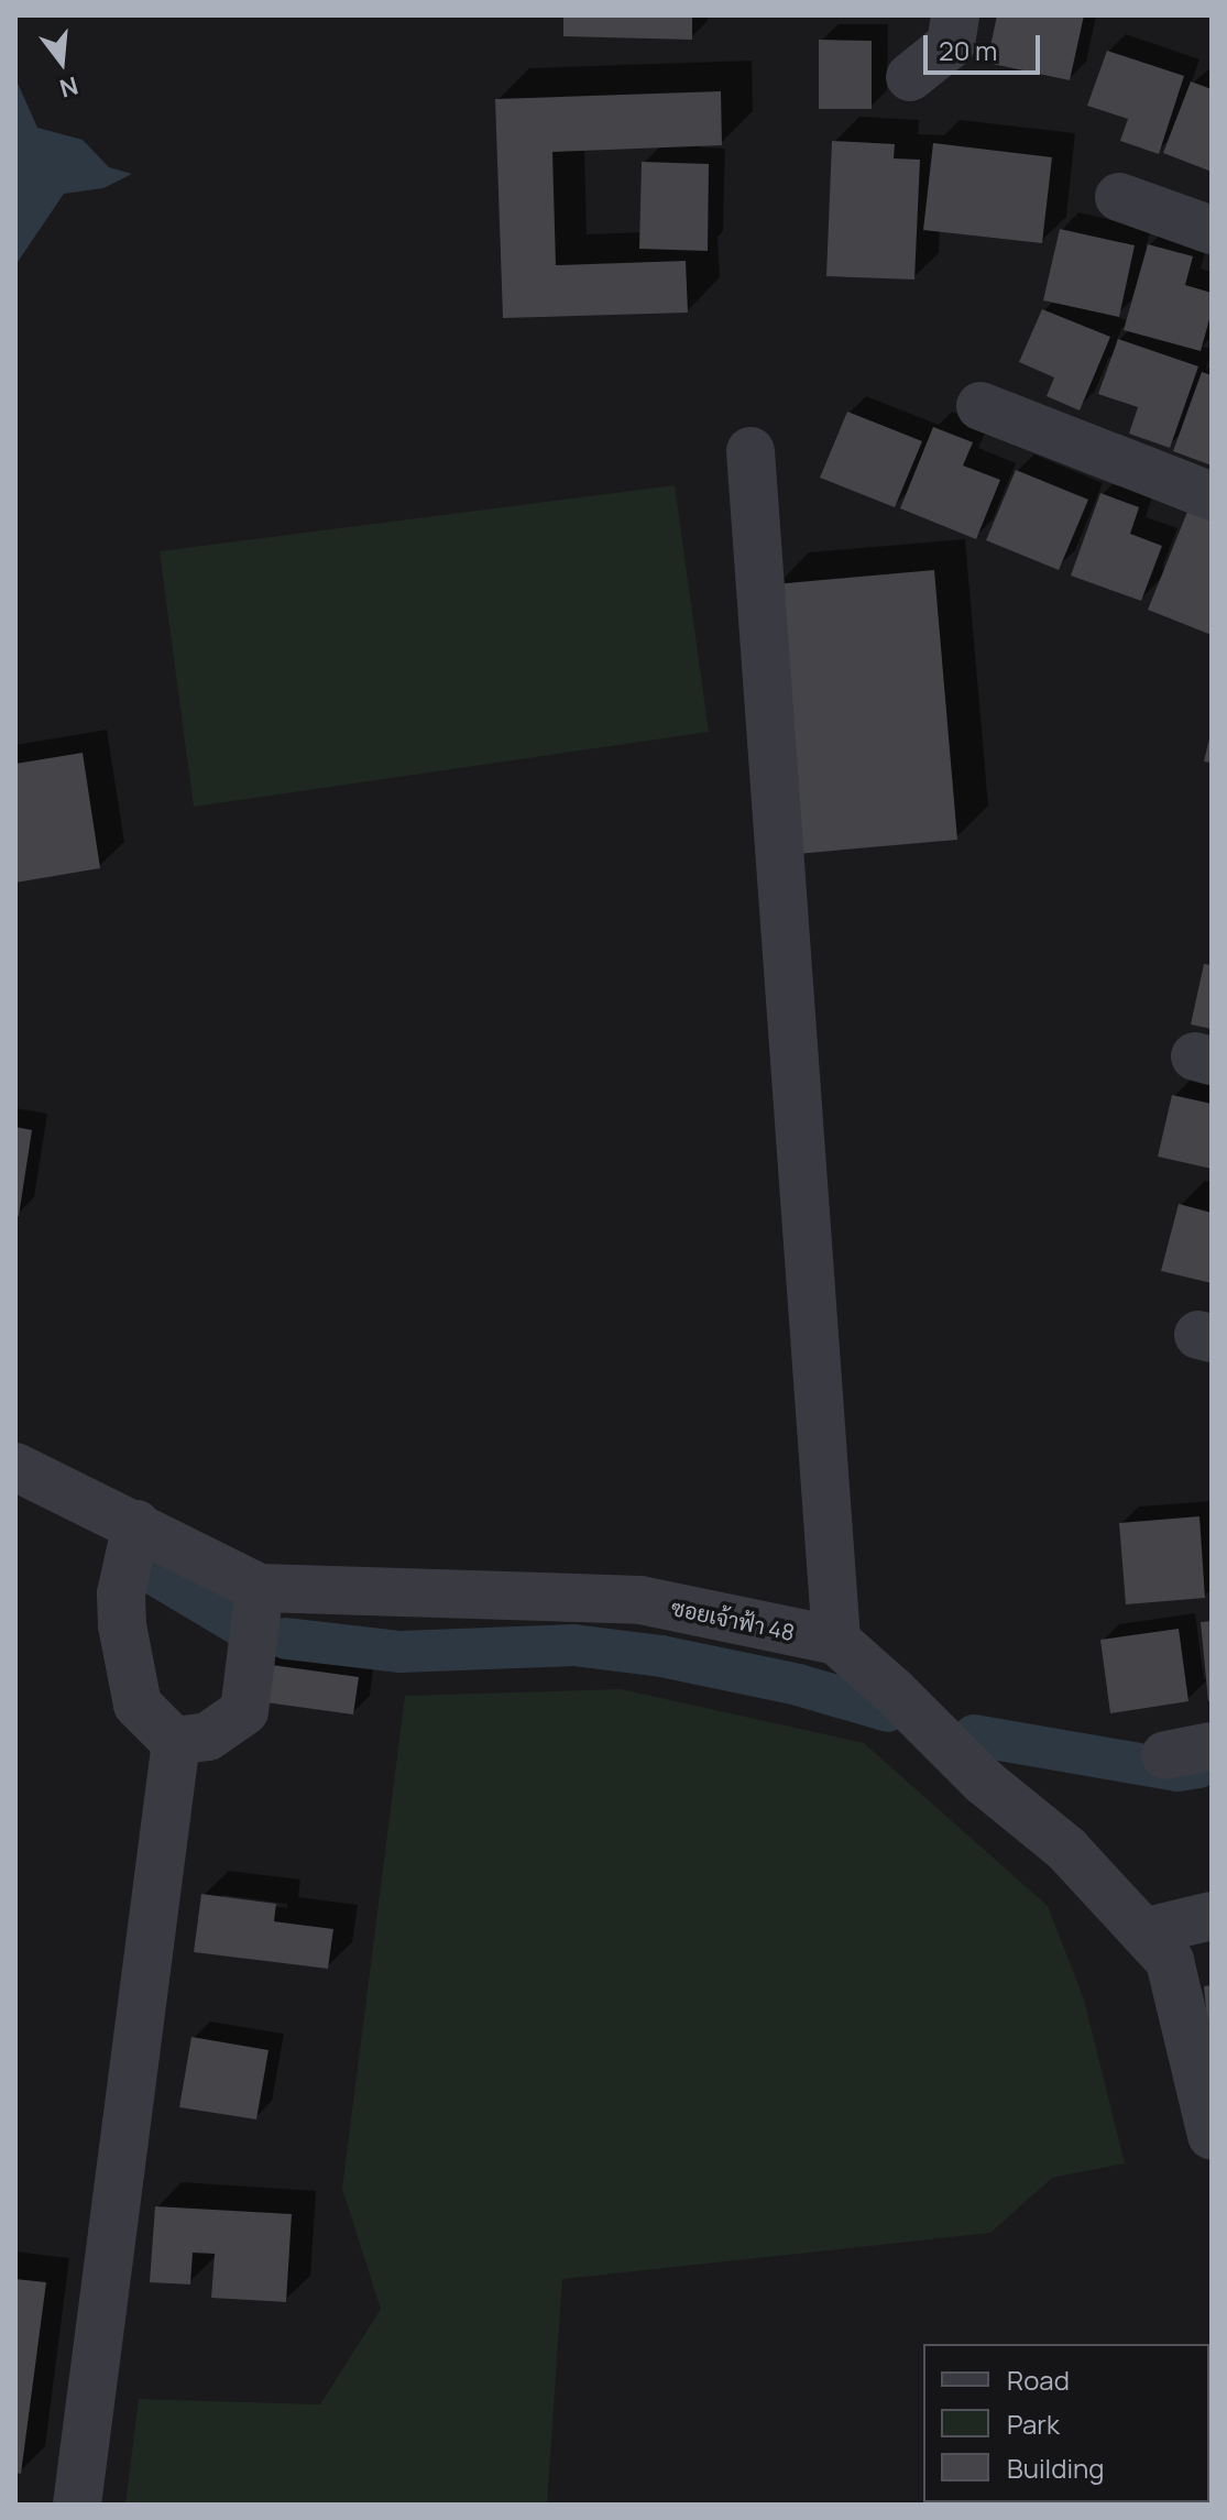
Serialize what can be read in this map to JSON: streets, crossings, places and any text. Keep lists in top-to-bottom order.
{
  "streets": {
    "street": ["ซอยเจ้าฟ้า 48"]
  },
  "legend": ["Road", "Park", "Building"],
  "scale_bar": "20 m",
  "north": "bottom"
}
